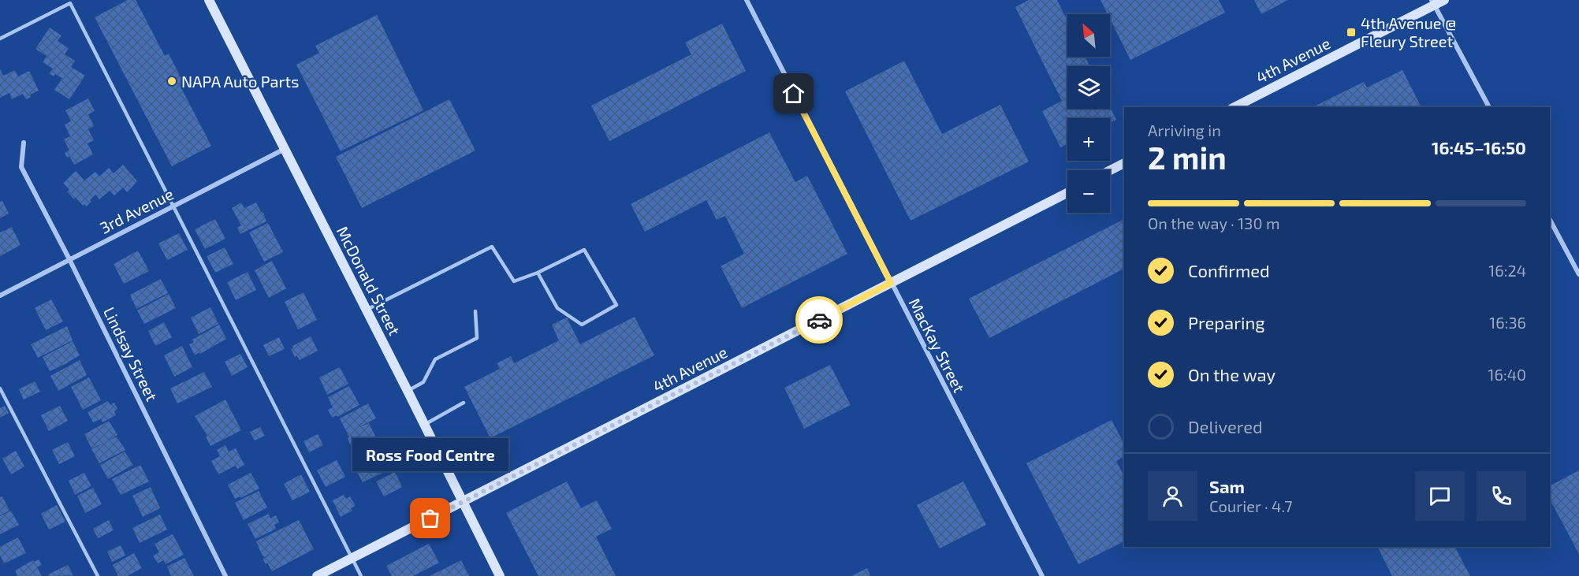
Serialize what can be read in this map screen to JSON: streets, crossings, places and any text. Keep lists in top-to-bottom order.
{
  "streets": {
    "street": [
      "4th Avenue",
      "3rd Avenue",
      "McDonald Street",
      "MacKay Street",
      "Lindsay Street"
    ]
  },
  "crossings": [
    ["4th Avenue", "McDonald Street"],
    ["4th Avenue", "MacKay Street"],
    ["3rd Avenue", "McDonald Street"],
    ["3rd Avenue", "Lindsay Street"]
  ],
  "places": {
    "transit": ["4th Avenue @ Fleury Street"],
    "other": ["NAPA Auto Parts", "Ross Food Centre"]
  },
  "north": "top left",
  "page": {
    "map_buttons": ["+", "−"],
    "heading": ["2 min", "Arriving in", "16:45–16:50"],
    "panel": ["Sam", "Courier · 4.7"],
    "bar": "On the way · 130 m",
    "list": [
      ["Confirmed", "16:24"],
      ["Preparing", "16:36"],
      ["On the way", "16:40"],
      "Delivered"
    ],
    "bubble": "Ross Food Centre"
  }
}
